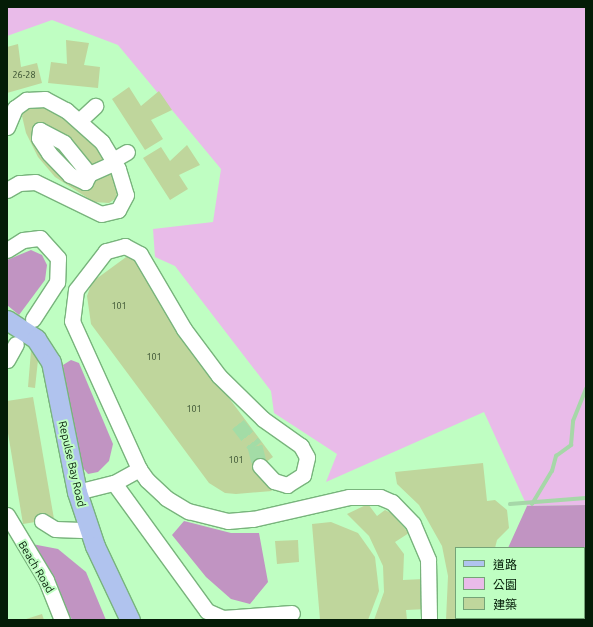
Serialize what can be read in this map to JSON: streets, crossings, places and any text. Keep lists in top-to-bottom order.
{
  "streets": {
    "main road": ["Repulse Bay Road"],
    "street": ["Beach Road"]
  },
  "house_numbers": [
    "26-28",
    "101",
    "101",
    "101",
    "101"
  ],
  "legend": ["道路", "公園", "建築"]
}
